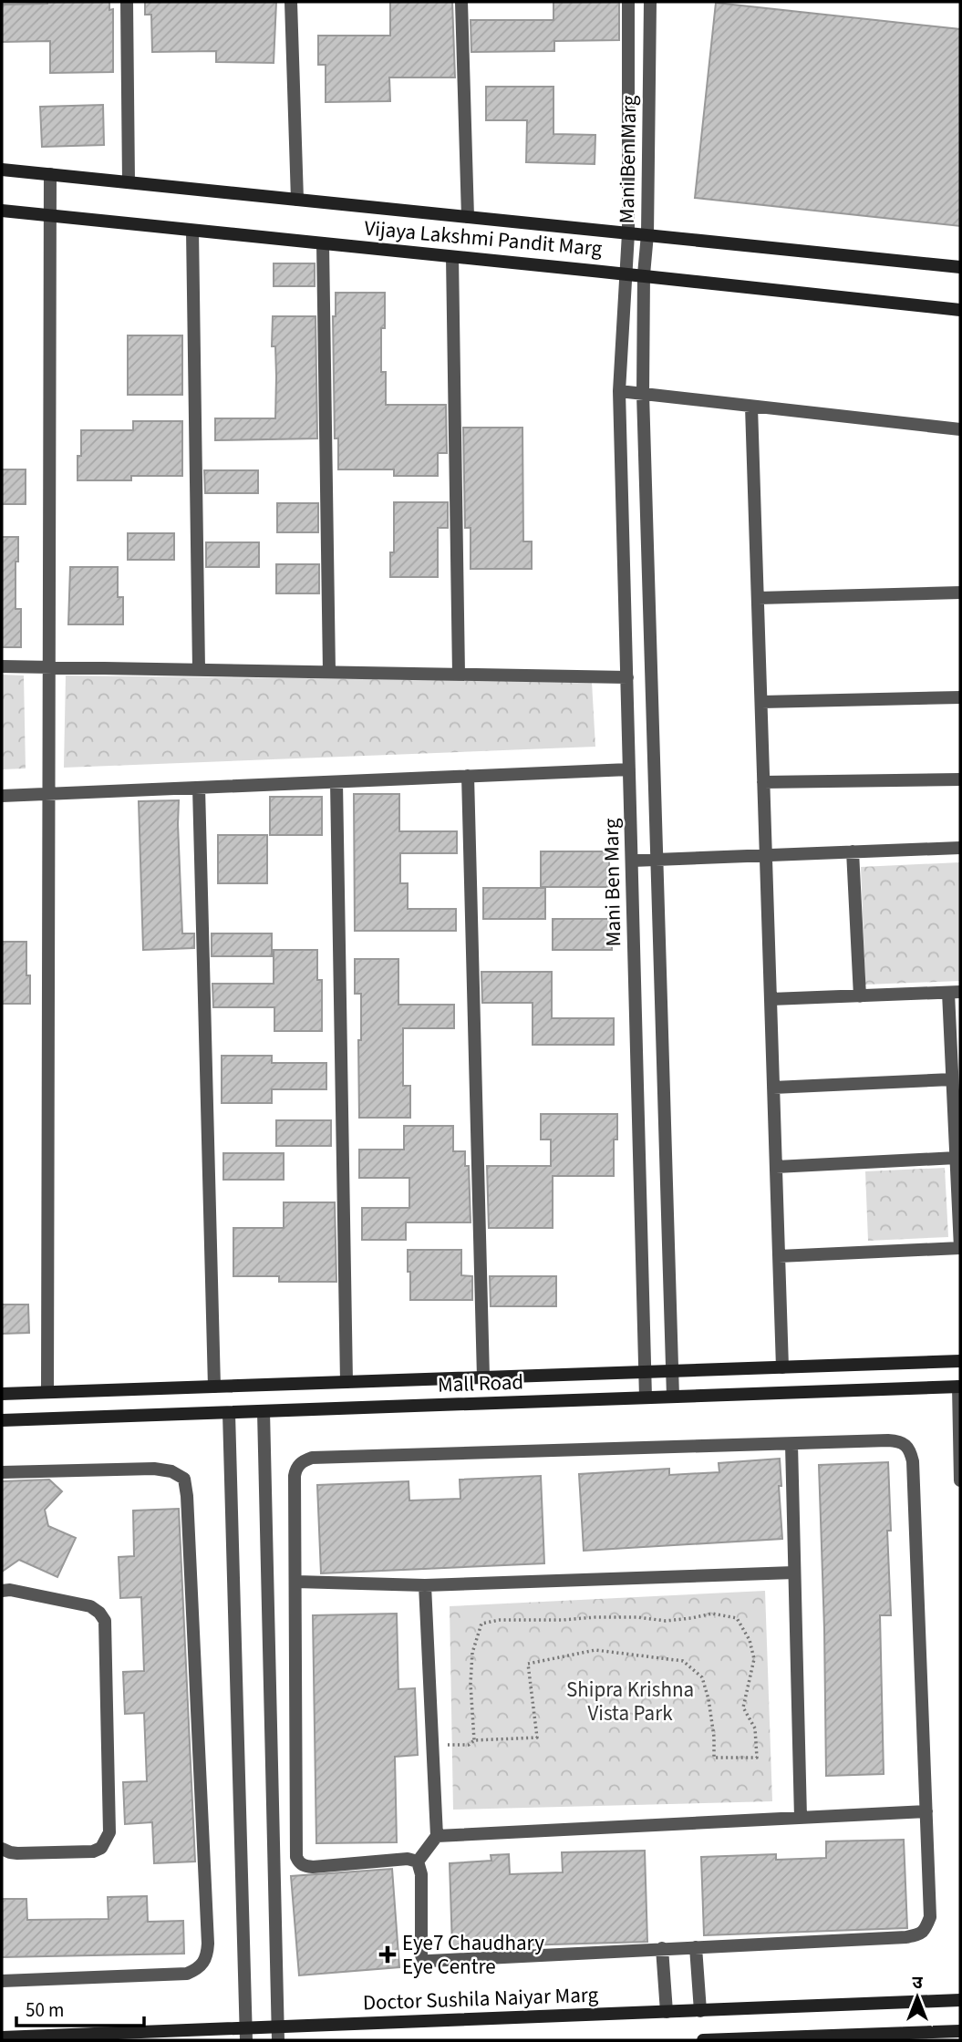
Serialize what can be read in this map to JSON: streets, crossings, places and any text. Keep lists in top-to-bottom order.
{
  "streets": {
    "street": [
      "Mani Ben Marg",
      "Vijaya Lakshmi Pandit Marg",
      "Mall Road",
      "Doctor Sushila Naiyar Marg"
    ]
  },
  "crossings": [
    ["Mani Ben Marg", "Vijaya Lakshmi Pandit Marg"],
    ["Mani Ben Marg", "Mall Road"]
  ],
  "parks": ["Shipra Krishna Vista Park"],
  "places": {
    "health": ["Eye7 Chaudhary Eye Centre"]
  },
  "scale_bar": "50 m",
  "north": "top"
}
